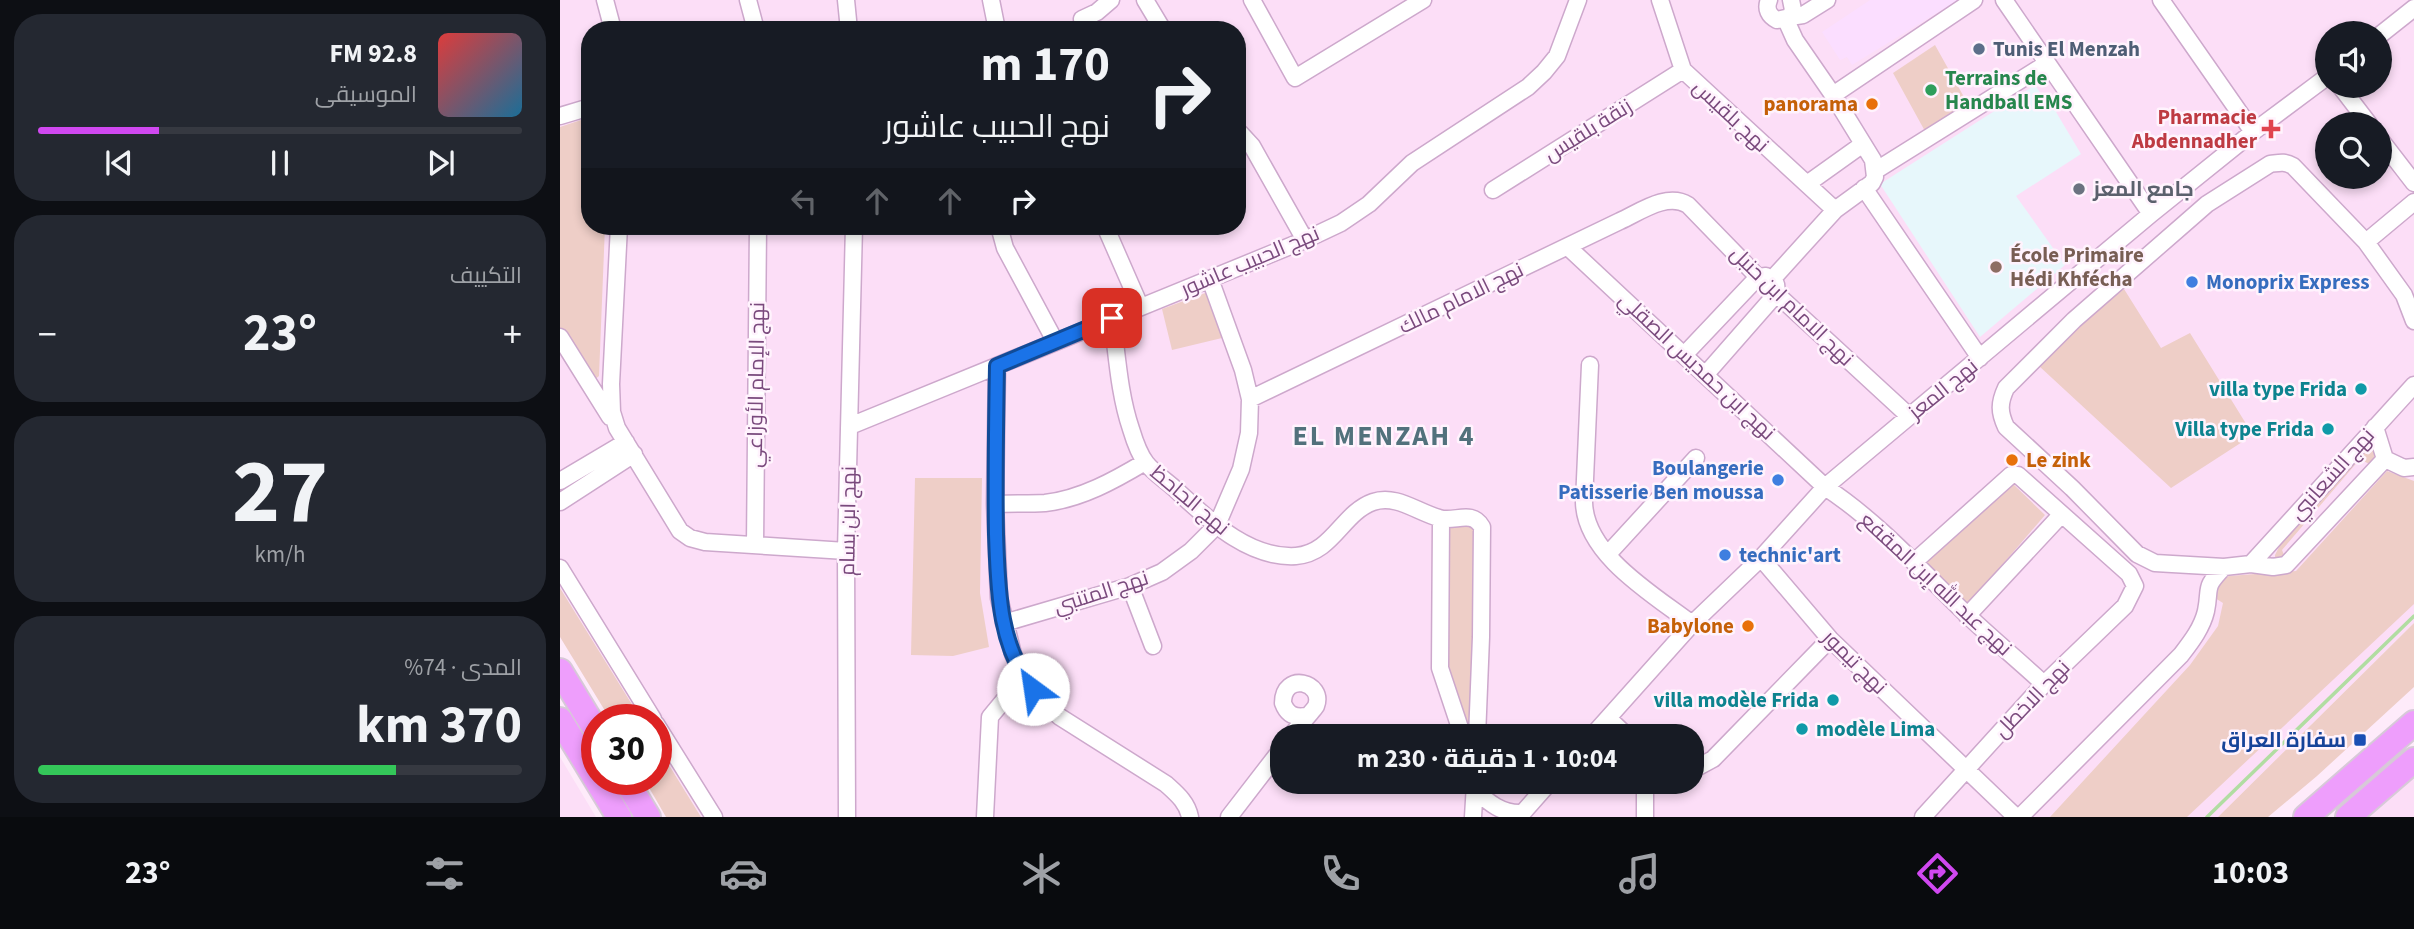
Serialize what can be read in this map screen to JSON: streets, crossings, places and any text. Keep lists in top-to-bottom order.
{
  "streets": {
    "street": [
      "نهج بلقيس",
      "زنقة بلقيس",
      "نهج الحبيب عاشور",
      "نهج الامام مالك",
      "نهج الامام ابن حنبل",
      "نهج ابن حمديس الصقلي",
      "نهج الإمام الأوزاعي",
      "نهج المعز",
      "نهج الشعانبي",
      "نهج الجاحظ",
      "نهج ابن بسام",
      "نهج عبد الله إبن المقفع",
      "نهج المتنبي",
      "نهج تيمور",
      "نهج الاخطل"
    ]
  },
  "crossings": [
    ["نهج بلقيس", "زنقة بلقيس"],
    ["نهج الحبيب عاشور", "نهج الجاحظ"],
    ["نهج الحبيب عاشور", "نهج ابن بسام"],
    ["نهج الحبيب عاشور", "نهج المتنبي"],
    ["نهج الامام مالك", "نهج الامام ابن حنبل"],
    ["نهج الامام مالك", "نهج ابن حمديس الصقلي"],
    ["نهج الامام مالك", "نهج المتنبي"],
    ["نهج الامام ابن حنبل", "نهج المعز"],
    ["نهج ابن حمديس الصقلي", "نهج المعز"],
    ["نهج ابن حمديس الصقلي", "نهج عبد الله إبن المقفع"],
    ["نهج المعز", "نهج عبد الله إبن المقفع"],
    ["نهج المعز", "نهج تيمور"],
    ["نهج الجاحظ", "نهج المتنبي"],
    ["نهج عبد الله إبن المقفع", "نهج الاخطل"],
    ["نهج تيمور", "نهج الاخطل"]
  ],
  "districts": ["EL MENZAH 4"],
  "places": {
    "other": [
      "Tunis El Menzah",
      "Terrains de Handball EMS",
      "panorama",
      "جامع المعز",
      "École Primaire Hédi Khfécha",
      "Monoprix Express",
      "villa type Frida",
      "Villa type Frida",
      "Le zink",
      "Boulangerie Patisserie Ben moussa",
      "technic'art",
      "Babylone",
      "villa modèle Frida",
      "modèle Lima"
    ],
    "health": ["Pharmacie Abdennadher"],
    "transit": ["سفارة العراق"]
  },
  "page": {
    "turn": ["170 m", "نهج الحبيب عاشور"],
    "song": ["92.8 FM", "الموسيقى"],
    "tile": [
      "التكييف",
      ["27", "km/h"],
      ["المدى · 74%", "370 km"]
    ],
    "heat": ["−", "23°", "+"],
    "limit": "30",
    "trip": "10:04 · 1 دقيقة · 230 m",
    "tabs": ["10:03", "23°"]
  }
}
